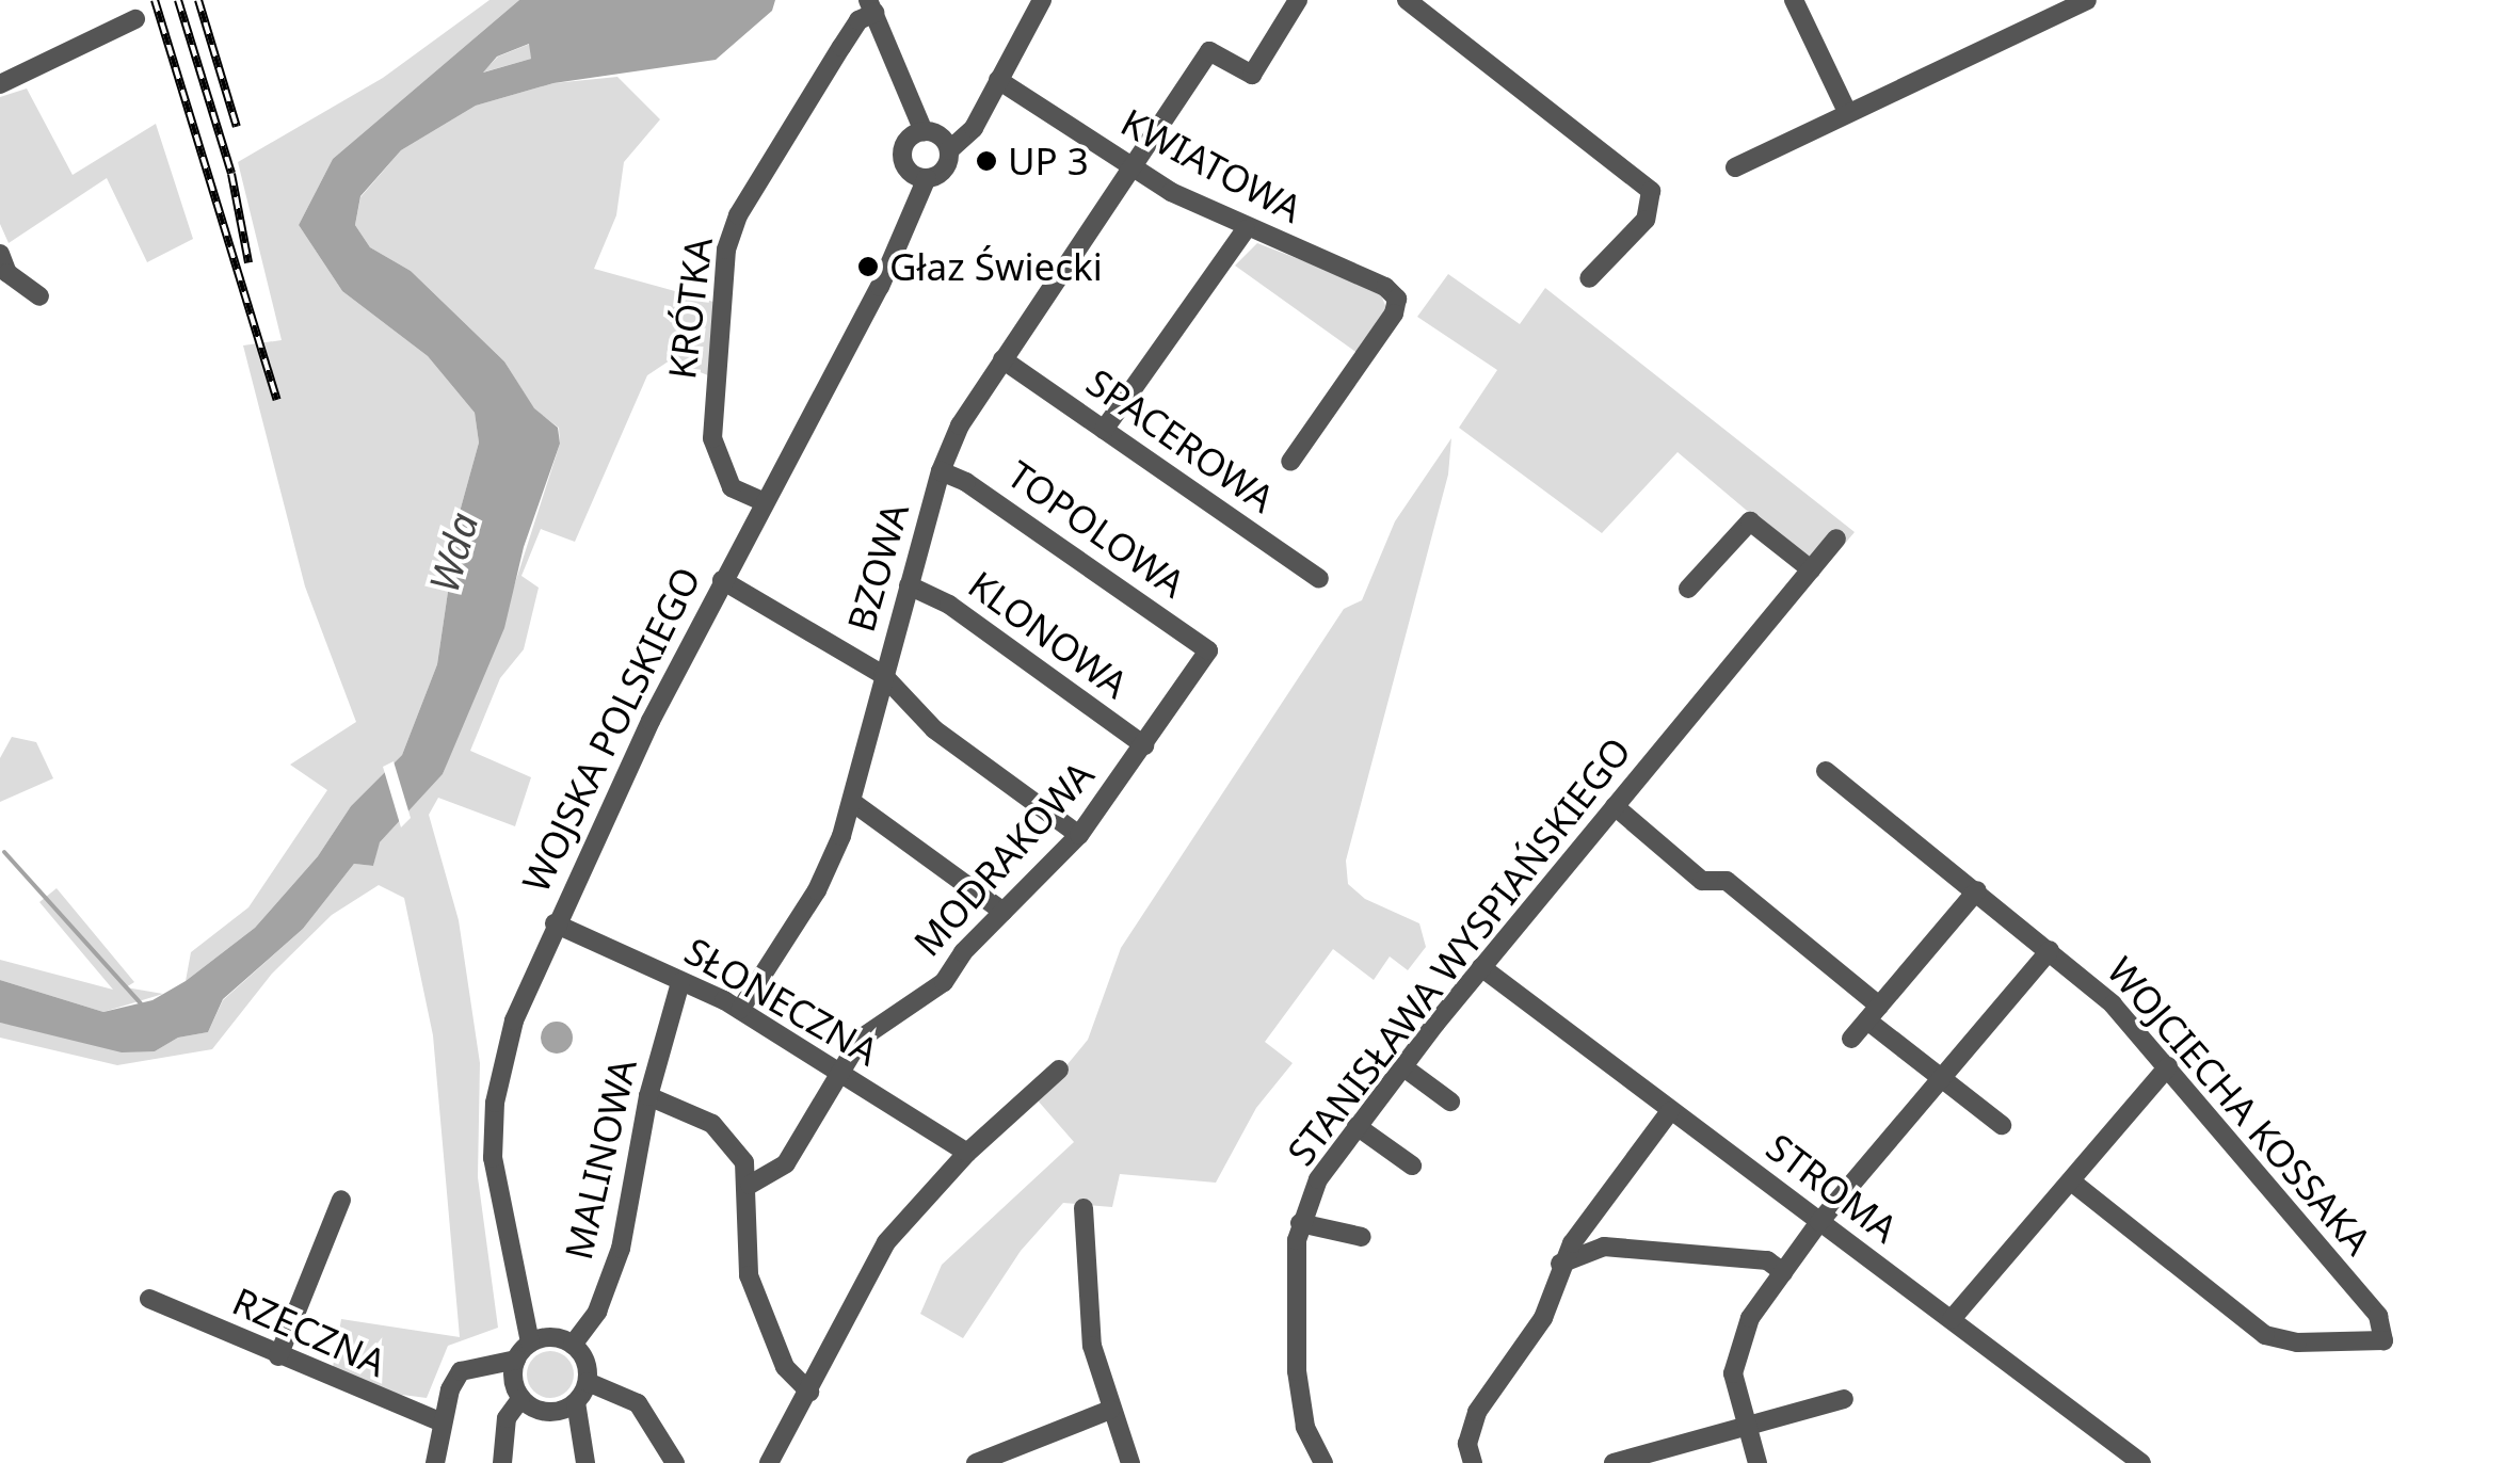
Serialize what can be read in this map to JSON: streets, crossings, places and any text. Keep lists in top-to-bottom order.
{
  "streets": {
    "street": [
      "KWIATOWA",
      "KRÓTKA",
      "SPACEROWA",
      "TOPOLOWA",
      "BZOWA",
      "KLONOWA",
      "WOJSKA POLSKIEGO",
      "MODRAKOWA",
      "STANISŁAWA WYSPIAŃSKIEGO",
      "SŁONECZNA",
      "WOJCIECHA KOSSAKA",
      "MALINOWA",
      "STROMA",
      "RZECZNA"
    ]
  },
  "crossings": [
    ["KWIATOWA", "BZOWA"],
    ["KRÓTKA", "WOJSKA POLSKIEGO"],
    ["SPACEROWA", "BZOWA"],
    ["TOPOLOWA", "BZOWA"],
    ["TOPOLOWA", "MODRAKOWA"],
    ["BZOWA", "KLONOWA"],
    ["BZOWA", "SŁONECZNA"],
    ["KLONOWA", "MODRAKOWA"],
    ["WOJSKA POLSKIEGO", "SŁONECZNA"],
    ["WOJSKA POLSKIEGO", "MALINOWA"],
    ["MODRAKOWA", "SŁONECZNA"],
    ["STANISŁAWA WYSPIAŃSKIEGO", "STROMA"],
    ["SŁONECZNA", "MALINOWA"]
  ],
  "water": ["Wda"],
  "places": ["UP 3", "Głaz Świecki"]
}
